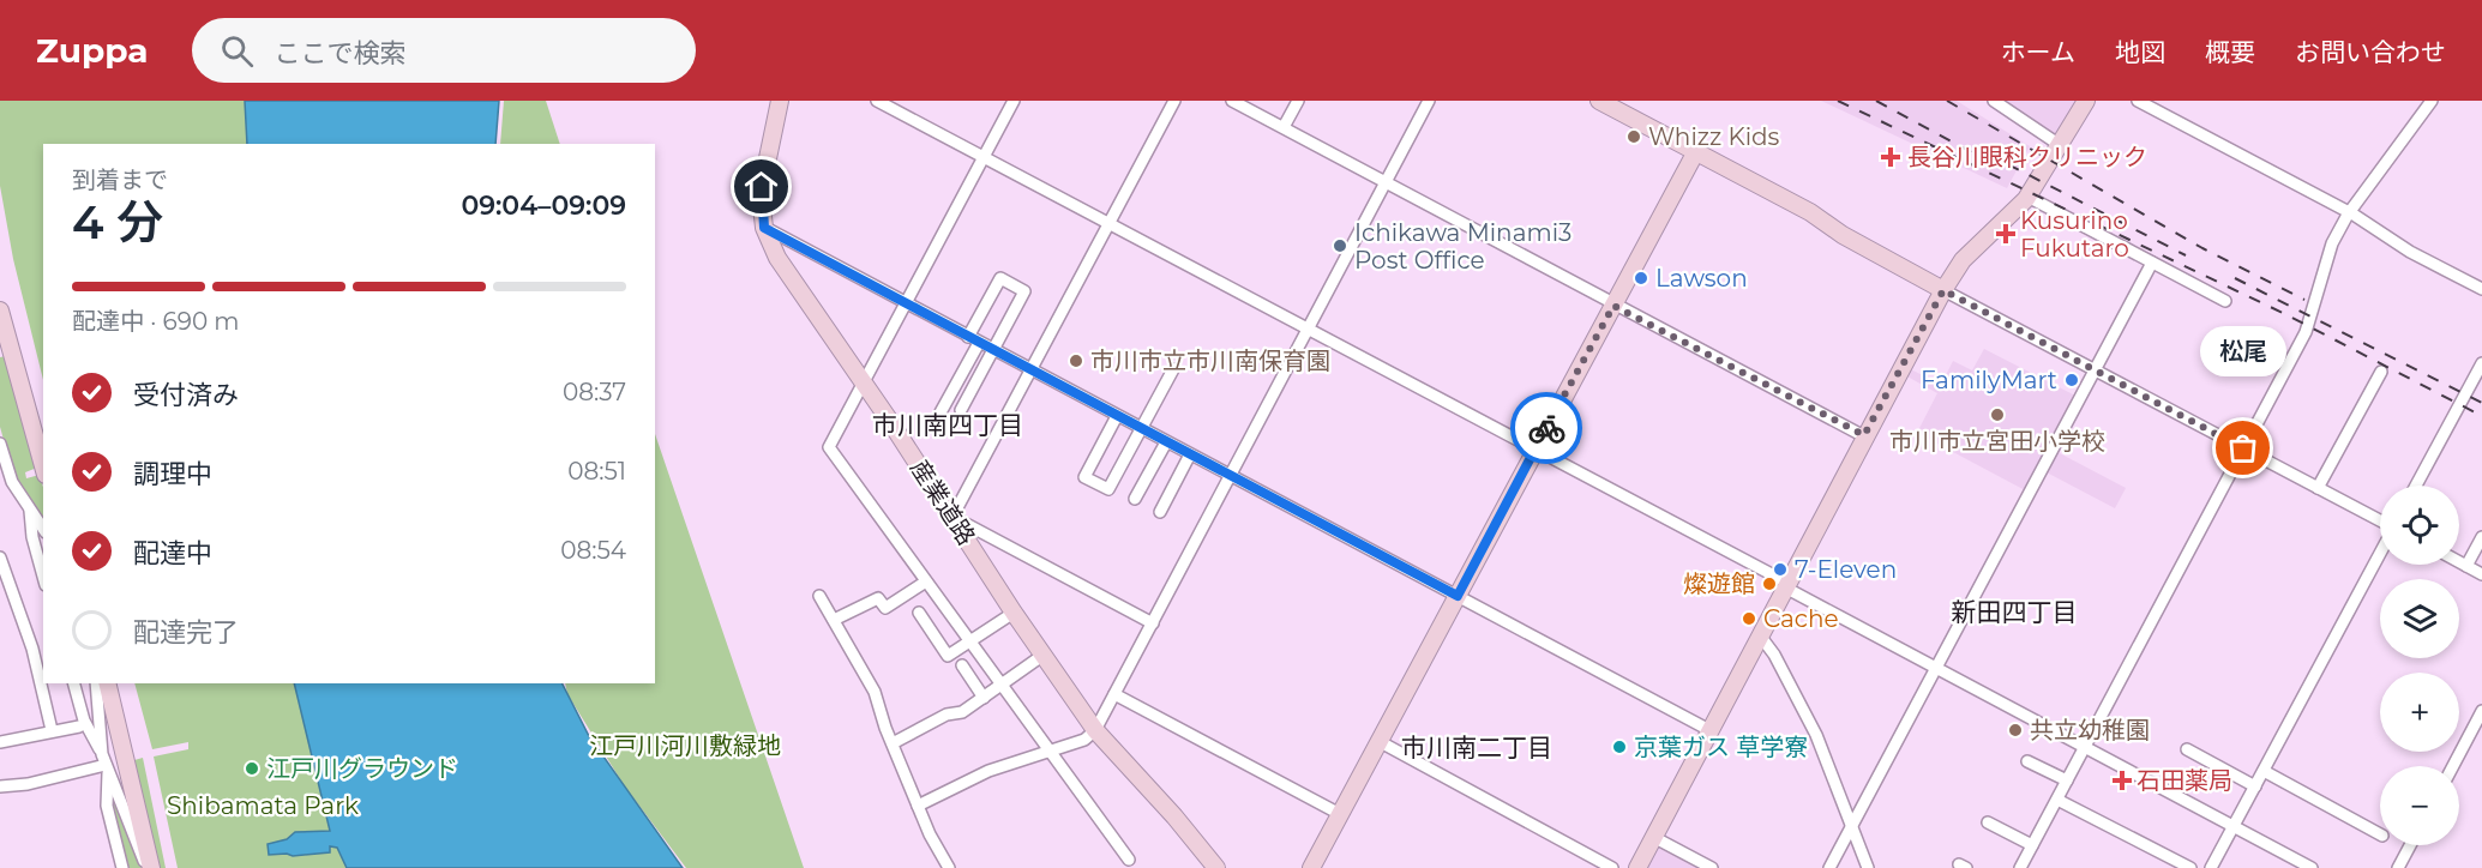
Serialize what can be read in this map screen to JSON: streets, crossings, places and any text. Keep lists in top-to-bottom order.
{
  "streets": {
    "street": ["産業道路"]
  },
  "districts": ["市川南四丁目", "新田四丁目", "市川南二丁目"],
  "parks": ["江戸川河川敷緑地", "Shibamata Park"],
  "places": {
    "other": [
      "Whizz Kids",
      "Ichikawa Minami3 Post Office",
      "Lawson",
      "市川市立市川南保育園",
      "FamilyMart",
      "市川市立宮田小学校",
      "松尾",
      "7-Eleven",
      "燦遊館",
      "Cache",
      "共立幼稚園",
      "京葉ガス 草学寮",
      "江戸川グラウンド"
    ],
    "health": ["長谷川眼科クリニック", "Kusurino Fukutaro", "石田薬局"]
  },
  "page": {
    "header": "Zuppa",
    "search": "ここで検索",
    "nav": [
      "ホーム",
      "地図",
      "概要",
      "お問い合わせ"
    ],
    "heading": ["4 分", "到着まで", "09:04–09:09"],
    "bar": "配達中 · 690 m",
    "bubble": "松尾",
    "list": [
      ["受付済み", "08:37"],
      ["調理中", "08:51"],
      ["配達中", "08:54"],
      "配達完了"
    ],
    "map_buttons": ["+", "−"]
  }
}
